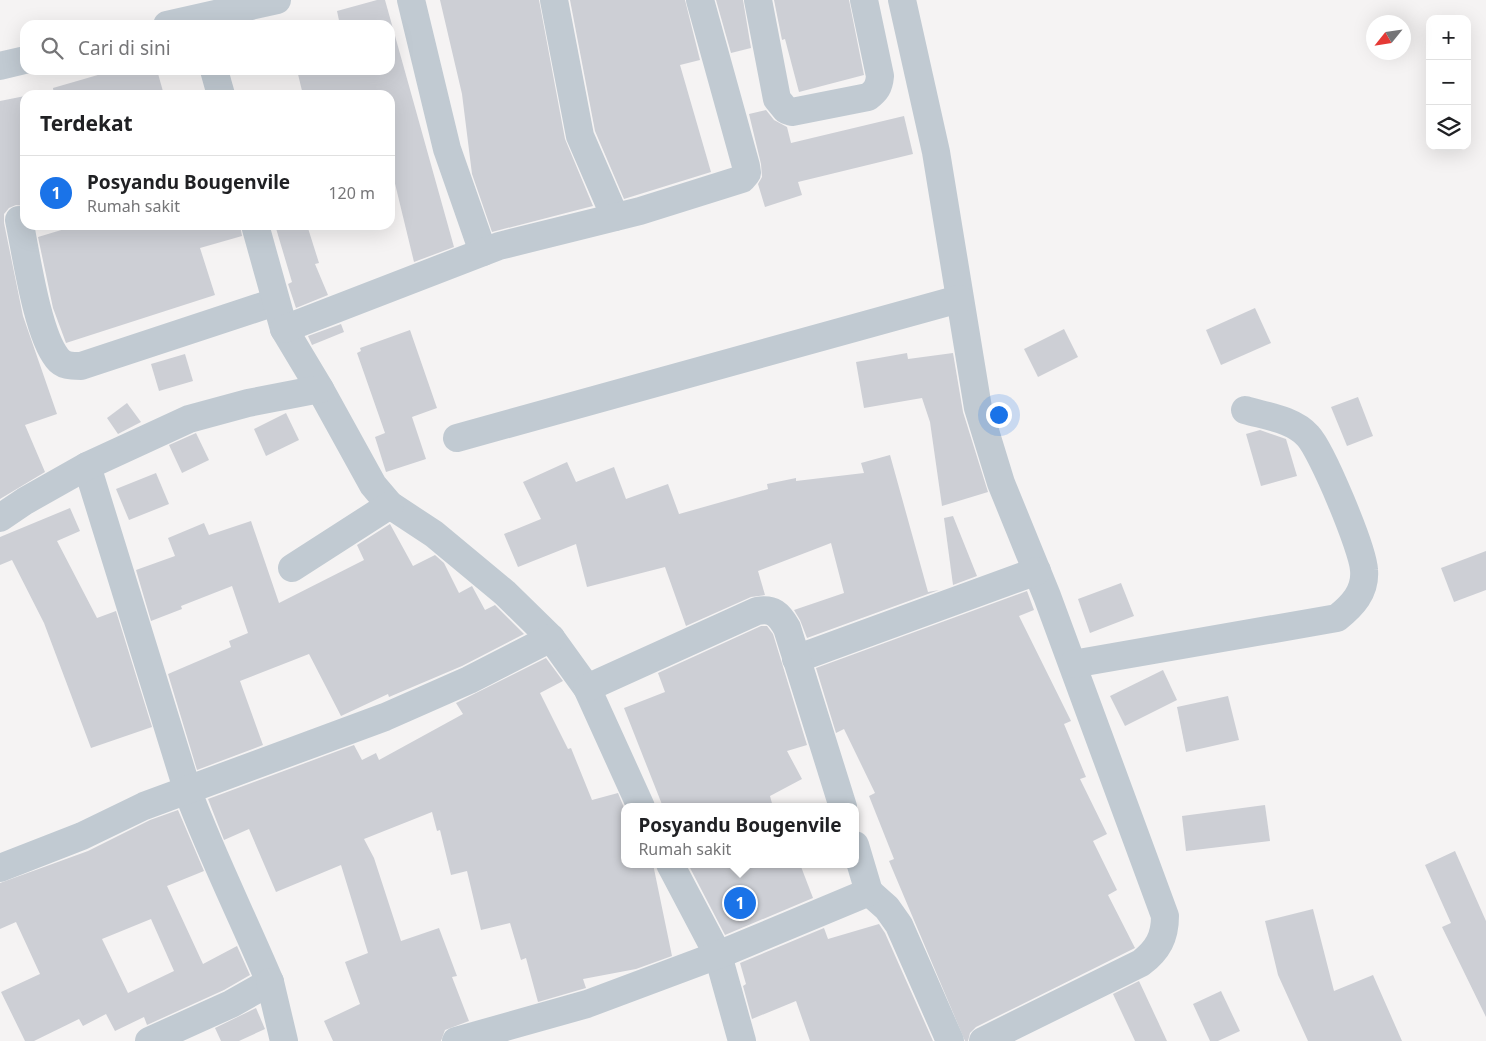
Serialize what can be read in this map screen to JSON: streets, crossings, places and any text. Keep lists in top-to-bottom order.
{
  "north": "bottom left",
  "page": {
    "map_buttons": ["+", "−"],
    "search": "Cari di sini",
    "heading": "Terdekat",
    "list": [
      {
        "mark": "1",
        "name": "Posyandu Bougenvile",
        "note": "Rumah sakit",
        "value": "120 m"
      }
    ],
    "popup": ["Posyandu Bougenvile", "Rumah sakit"],
    "pins": "1"
  }
}
